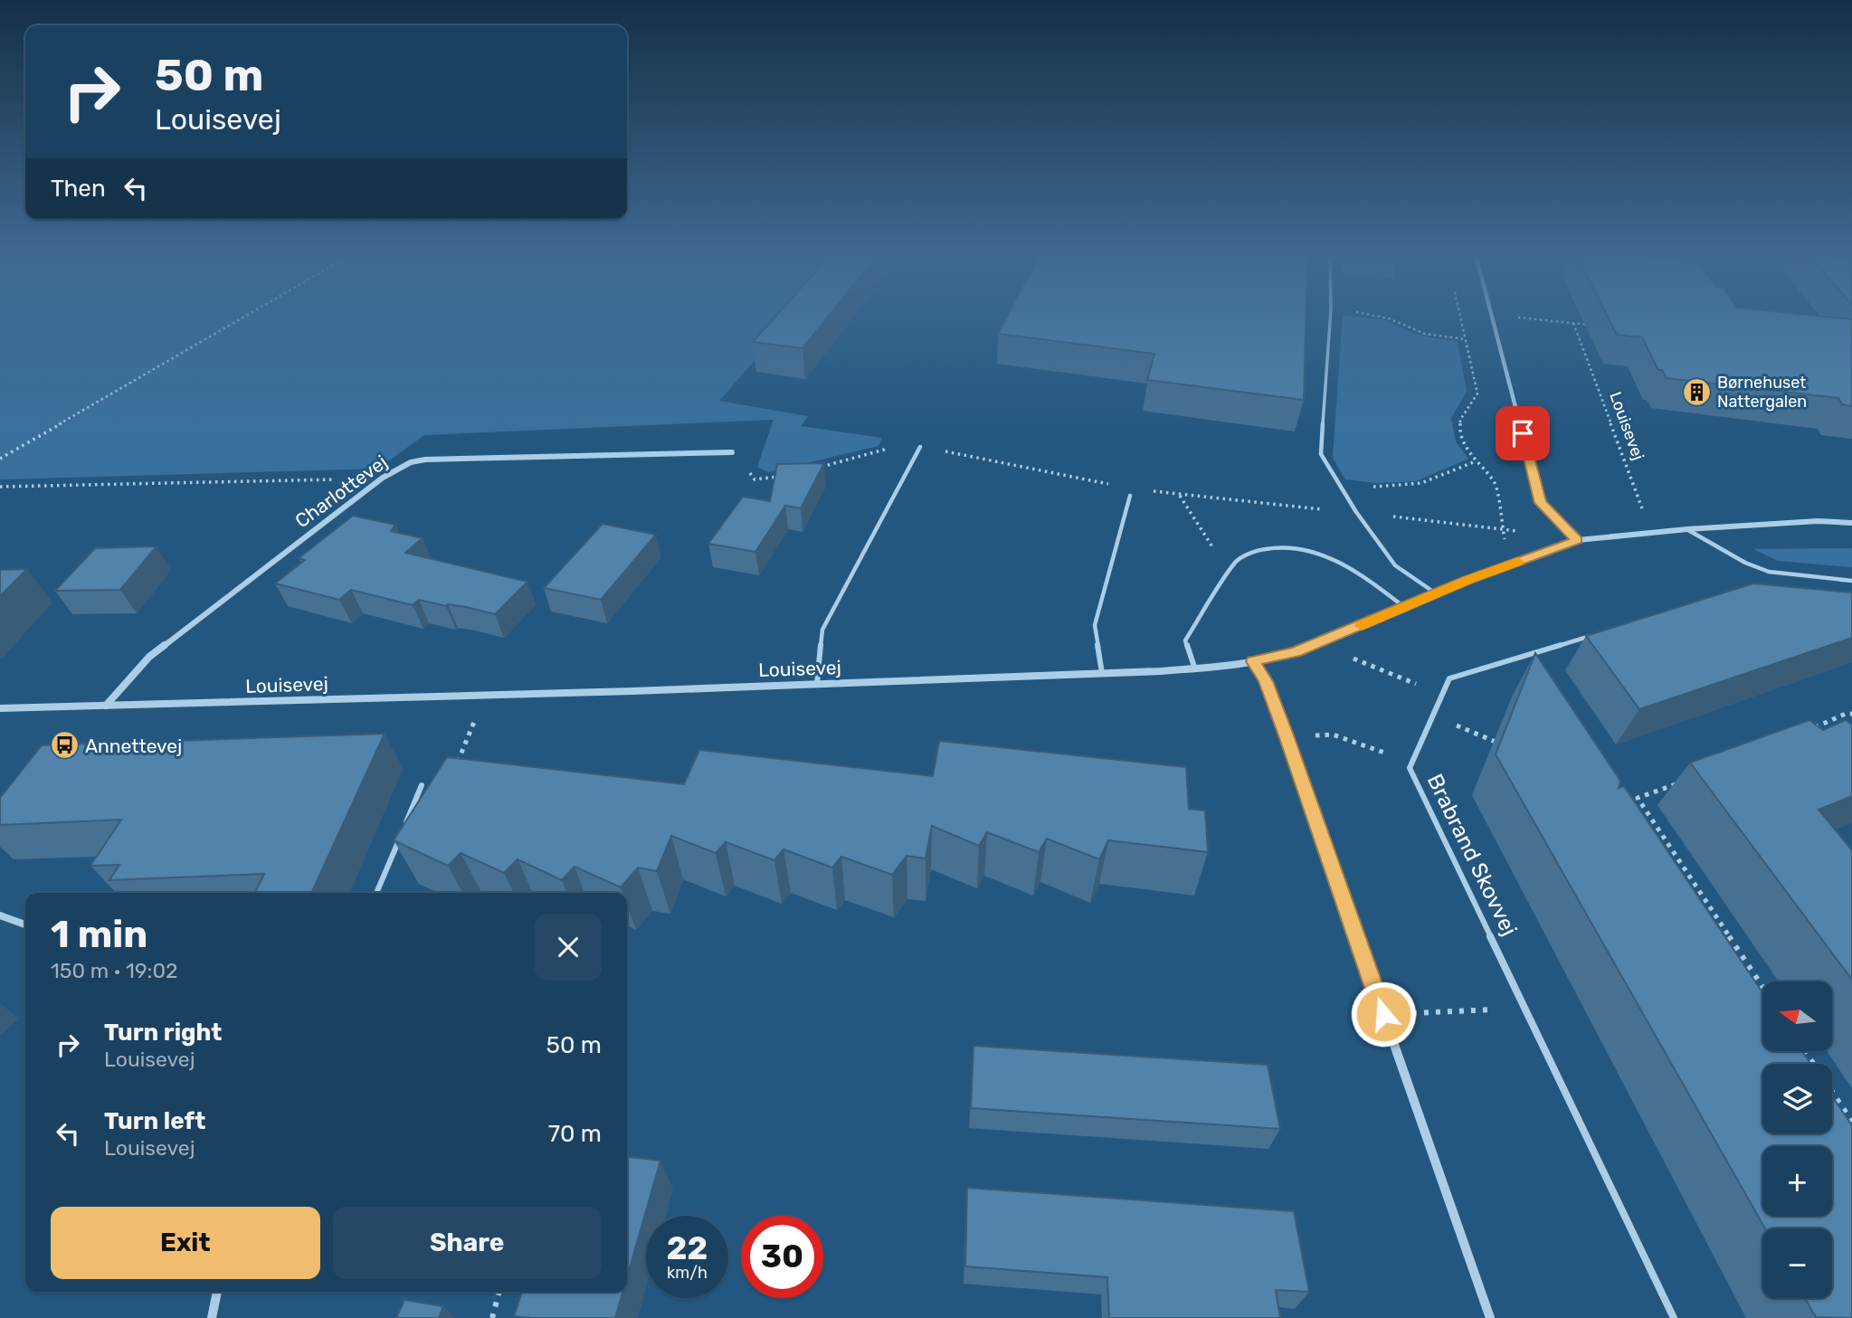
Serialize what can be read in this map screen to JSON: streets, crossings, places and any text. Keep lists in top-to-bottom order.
{
  "streets": {
    "street": ["Louisevej", "Charlottevej"],
    "lane": ["Brabrand Skovvej"]
  },
  "crossings": [
    ["Louisevej", "Charlottevej"]
  ],
  "places": {
    "building": ["Børnehuset Nattergalen"],
    "bus stop": ["Annettevej"]
  },
  "north": "left",
  "page": {
    "turn": ["50 m", "Louisevej"],
    "then": "Then",
    "heading": ["1 min", "150 m · 19:02"],
    "map_buttons": ["+", "−"],
    "list": [
      {
        "name": "Turn right",
        "note": "Louisevej",
        "value": "50 m"
      },
      {
        "name": "Turn left",
        "note": "Louisevej",
        "value": "70 m"
      }
    ],
    "buttons": ["Exit", "Share"],
    "speed": "22 km/h",
    "limit": "30"
  }
}
